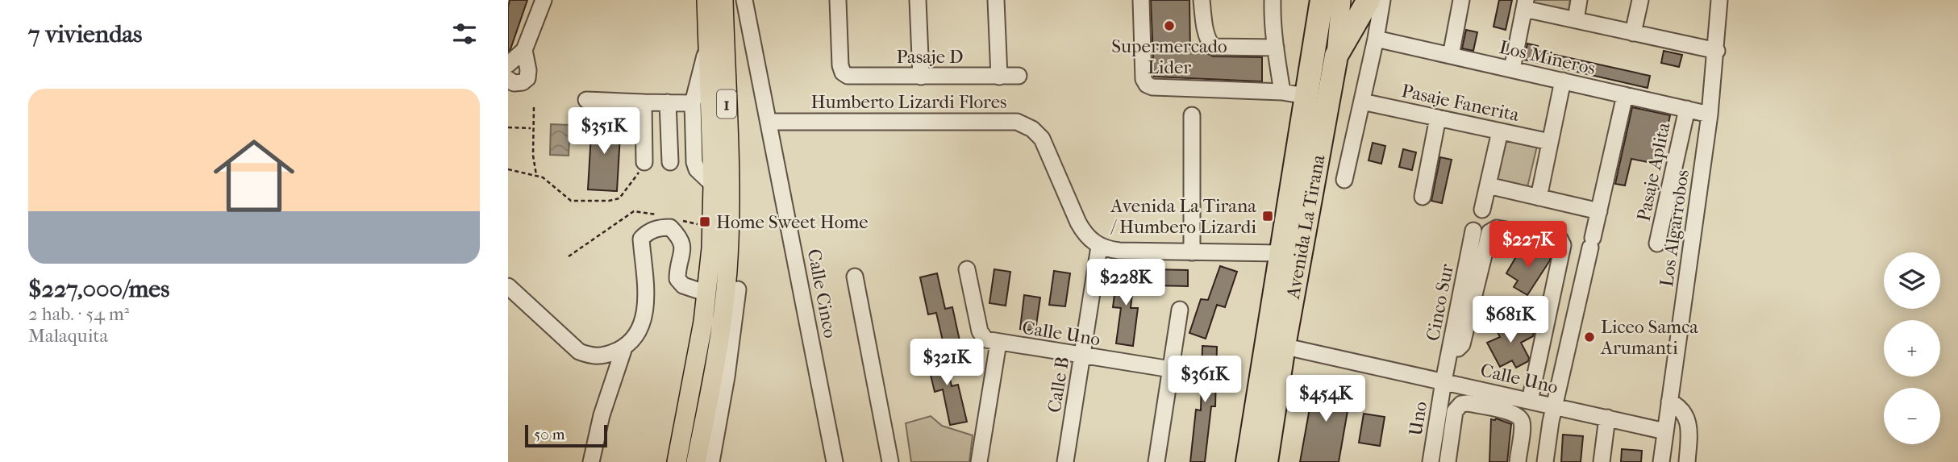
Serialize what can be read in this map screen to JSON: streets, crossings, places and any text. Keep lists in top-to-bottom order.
{
  "streets": {
    "highway": ["Avenida La Tirana"],
    "main road": ["1"],
    "street": [
      "Pasaje D",
      "Los Mineros",
      "Humberto Lizardi Flores",
      "Pasaje Fanerita",
      "Pasaje Aplita",
      "Los Algarrobos",
      "Calle Cinco",
      "Cinco Sur",
      "Calle Uno",
      "Calle B",
      "Uno"
    ]
  },
  "crossings": [
    ["Los Mineros", "Pasaje Aplita"],
    ["Los Mineros", "Avenida La Tirana"],
    ["Los Mineros", "Los Algarrobos"],
    ["Humberto Lizardi Flores", "Calle Cinco"],
    ["Humberto Lizardi Flores", "Calle B"],
    ["Pasaje Fanerita", "Avenida La Tirana"],
    ["Avenida La Tirana", "Calle Uno"],
    ["Los Algarrobos", "Calle Uno"],
    ["Cinco Sur", "Calle Uno"],
    ["Cinco Sur", "Uno"],
    ["Calle Uno", "Calle B"],
    ["Calle Uno", "Uno"]
  ],
  "places": {
    "other": ["Supermercado Lider", "Liceo Samca Arumanti"],
    "transit": ["Avenida La Tirana / Humbero Lizardi", "Home Sweet Home"]
  },
  "scale_bar": "50 m",
  "page": {
    "heading": "7 viviendas",
    "list": [
      {
        "name": "$227,000/mes",
        "note": "2 hab. · 54 m² · Malaquita"
      }
    ],
    "price": [
      "$351K",
      "$227K",
      "$228K",
      "$681K",
      "$321K",
      "$361K",
      "$454K"
    ],
    "map_buttons": ["+", "−"],
    "scale": "50 m"
  }
}
